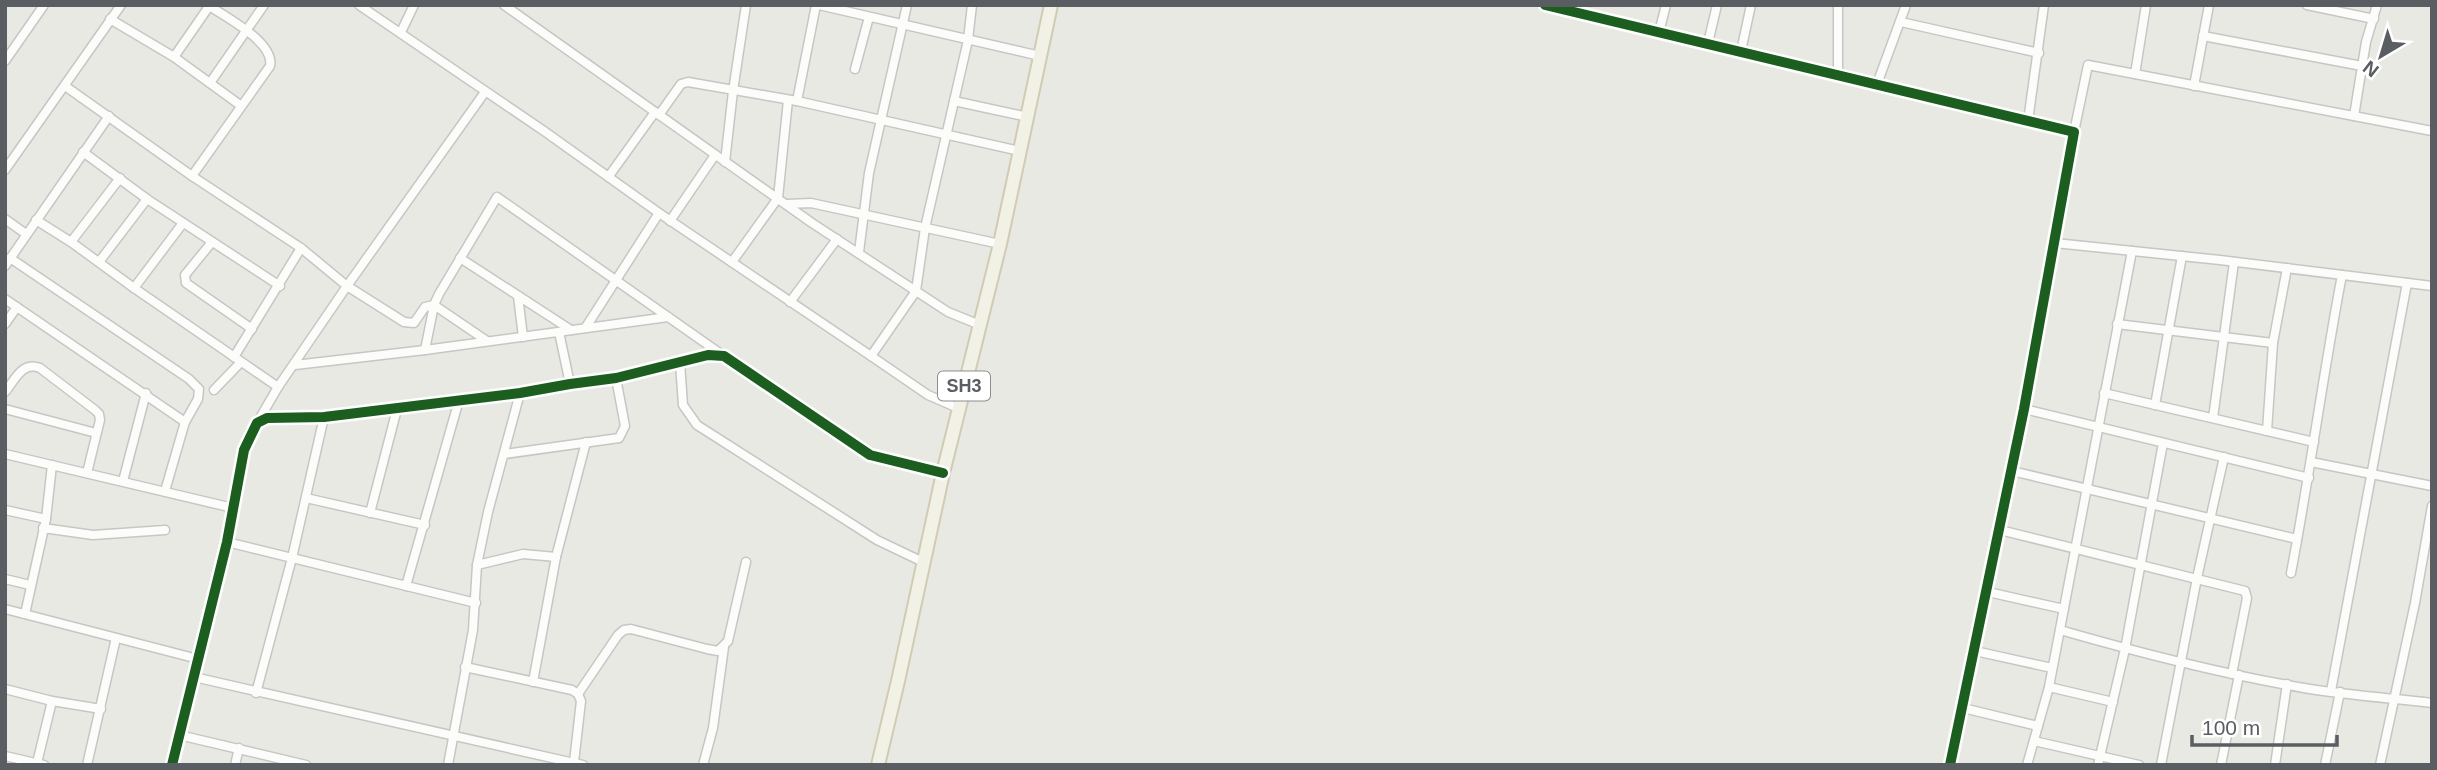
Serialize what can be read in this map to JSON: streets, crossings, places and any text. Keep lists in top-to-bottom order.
{
  "streets": {
    "main road": ["SH3"]
  },
  "scale_bar": "100 m",
  "north": "bottom left"
}
